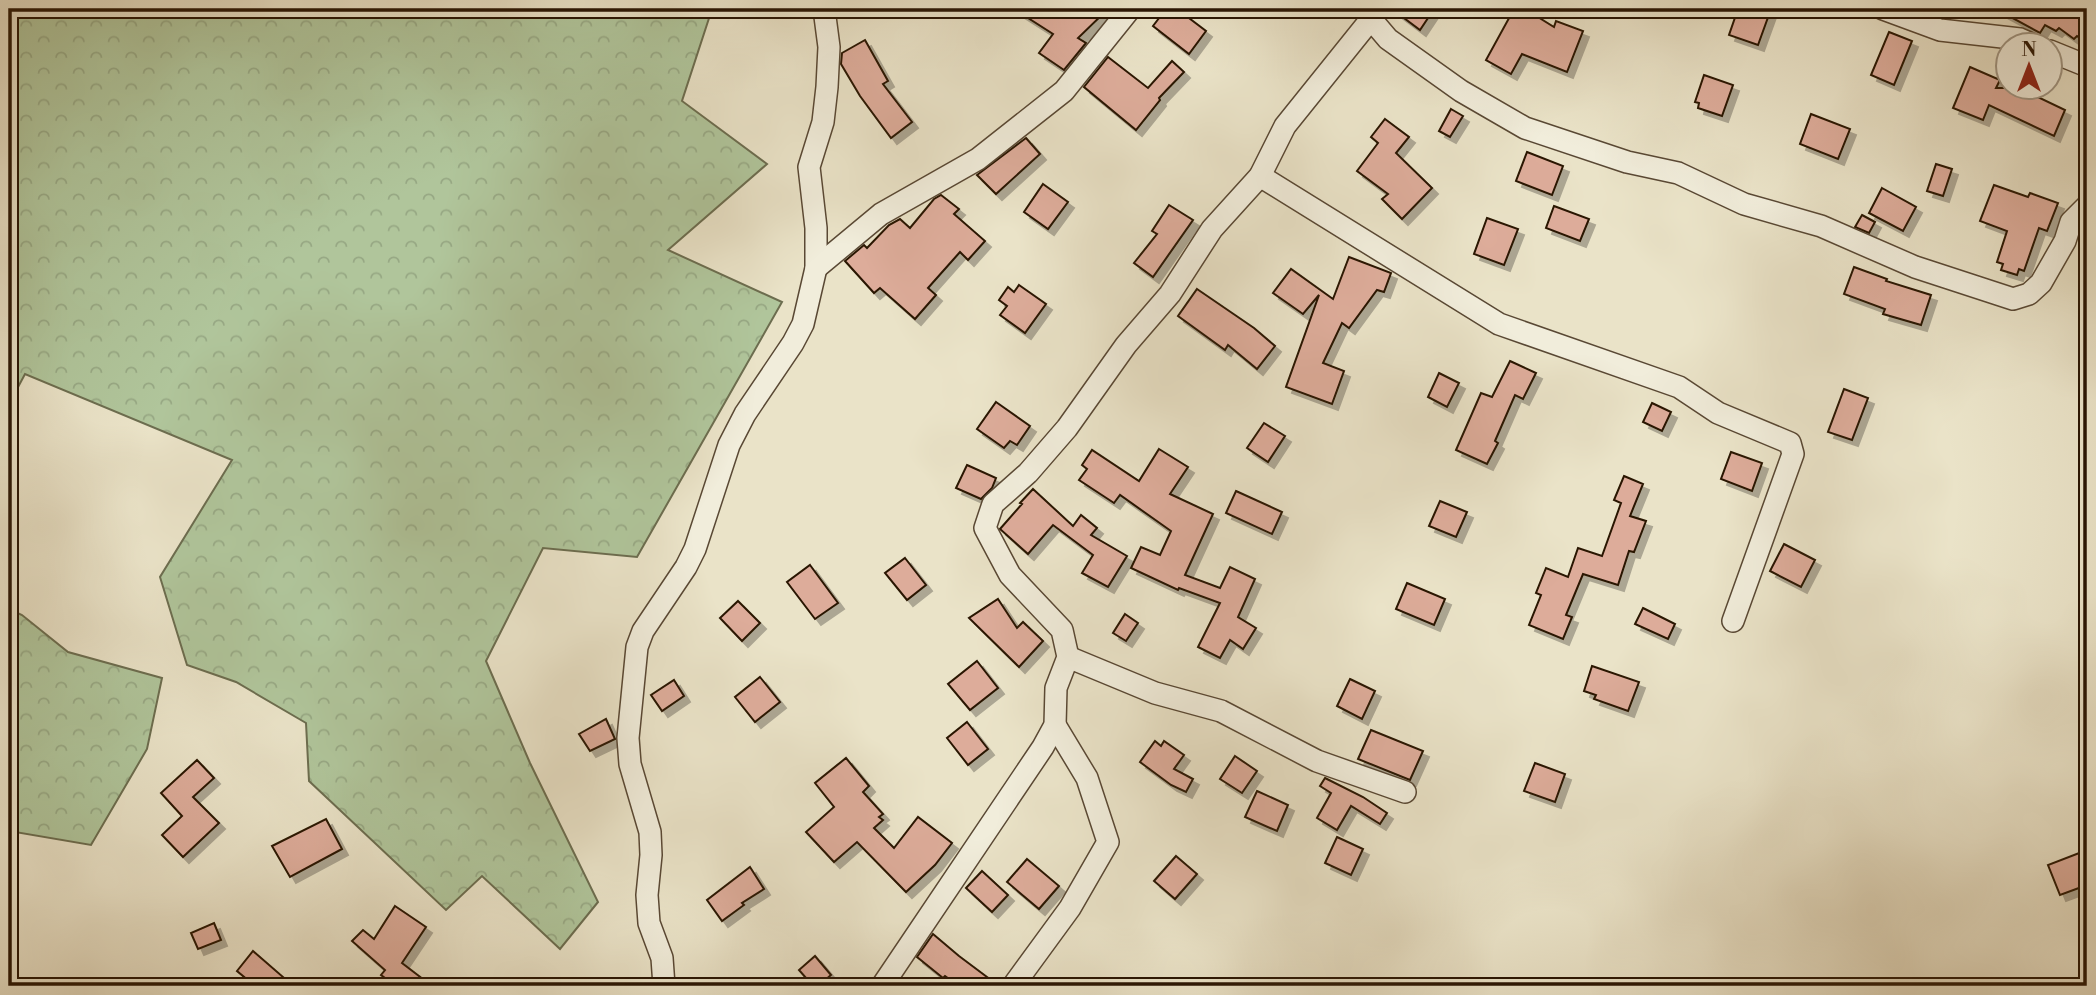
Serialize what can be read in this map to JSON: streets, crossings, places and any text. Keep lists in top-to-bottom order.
{
  "north": "top"
}
